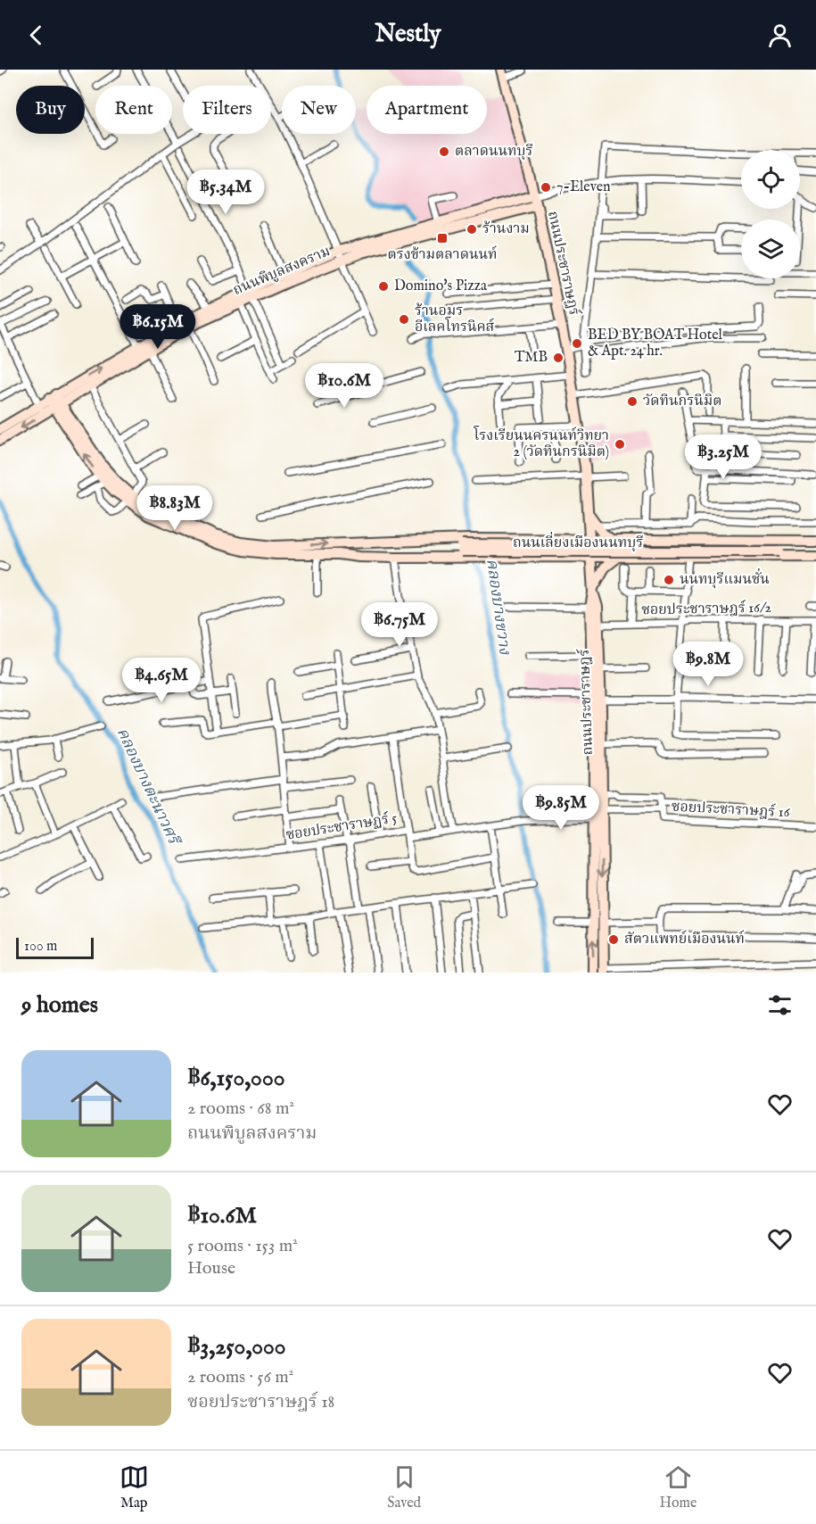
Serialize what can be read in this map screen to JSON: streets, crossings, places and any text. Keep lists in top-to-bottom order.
{
  "streets": {
    "main road": ["ถนนประชาราษฎร์", "ถนนพิบูลสงคราม", "ถนนเลี่ยงเมืองนนทบุรี"],
    "street": ["ซอยประชาราษฎร์ 16/2", "ซอยประชาราษฎร์ 16", "ซอยประชาราษฏร์ 5"]
  },
  "crossings": [
    ["ถนนประชาราษฎร์", "ถนนพิบูลสงคราม"],
    ["ถนนประชาราษฎร์", "ถนนเลี่ยงเมืองนนทบุรี"],
    ["ถนนประชาราษฎร์", "ซอยประชาราษฎร์ 16/2"],
    ["ถนนประชาราษฎร์", "ซอยประชาราษฎร์ 16"],
    ["ถนนประชาราษฎร์", "ซอยประชาราษฏร์ 5"],
    ["ถนนพิบูลสงคราม", "ถนนเลี่ยงเมืองนนทบุรี"]
  ],
  "water": ["คลองบางขวาง", "คลองบางตะนาวศรี"],
  "places": {
    "other": [
      "ตลาดนนทบุรี",
      "7-Eleven",
      "ร้านงาม",
      "Domino's Pizza",
      "ร้านอมร อีเลคโทรนิคส์",
      "BED BY BOAT Hotel & Apt. 24 hr.",
      "TMB",
      "วัดทินกรนิมิต",
      "โรงเรียนนครนนท์วิทยา 2 (วัดทินกรนิมิต)",
      "นนทบุรีแมนชั่น",
      "สัตวแพทย์เมืองนนท์"
    ],
    "transit": ["ตรงข้ามตลาดนนท์"]
  },
  "scale_bar": "100 m",
  "page": {
    "header": "Nestly",
    "chip": [
      "Buy",
      "Rent",
      "Filters",
      "New",
      "Apartment"
    ],
    "price": [
      "฿5.34M",
      "฿6.15M",
      "฿10.6M",
      "฿3.25M",
      "฿8.83M",
      "฿6.75M",
      "฿9.8M",
      "฿4.65M",
      "฿9.85M"
    ],
    "scale": "100 m",
    "heading": "9 homes",
    "list": [
      {
        "name": "฿6,150,000",
        "note": "2 rooms · 68 m² · ถนนพิบูลสงคราม"
      },
      {
        "name": "฿10.6M",
        "note": "5 rooms · 153 m² · House"
      },
      {
        "name": "฿3,250,000",
        "note": "2 rooms · 56 m² · ซอยประชาราษฎร์ 18"
      }
    ],
    "tabs": ["Map", "Saved", "Home"]
  }
}
